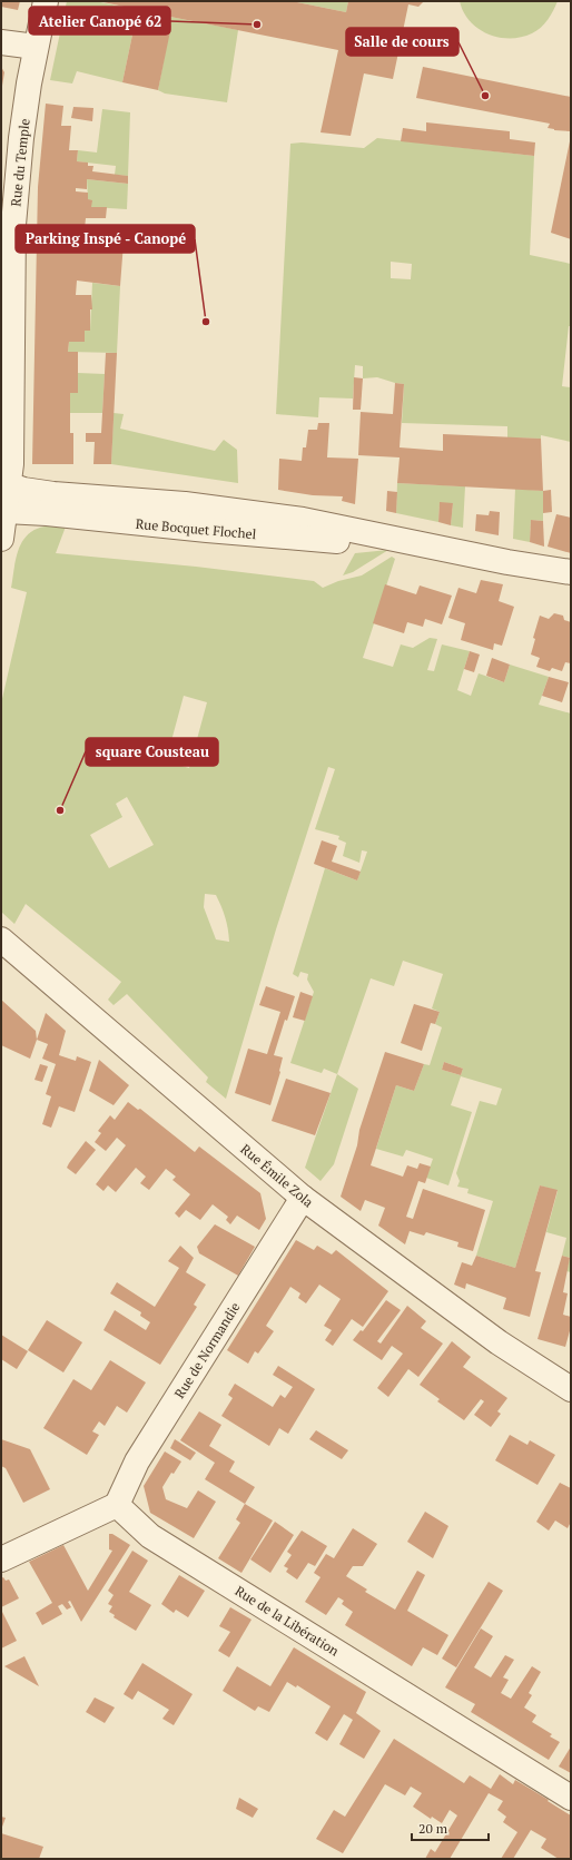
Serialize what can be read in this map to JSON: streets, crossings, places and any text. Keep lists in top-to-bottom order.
{
  "streets": {
    "street": [
      "Rue du Temple",
      "Rue Bocquet Flochel",
      "Rue Émile Zola",
      "Rue de Normandie",
      "Rue de la Libération"
    ]
  },
  "crossings": [
    ["Rue du Temple", "Rue Bocquet Flochel"],
    ["Rue Émile Zola", "Rue de Normandie"],
    ["Rue de Normandie", "Rue de la Libération"]
  ],
  "places": [
    "Atelier Canopé 62",
    "Salle de cours",
    "Parking Inspé - Canopé",
    "square Cousteau"
  ],
  "scale_bar": "20 m"
}
